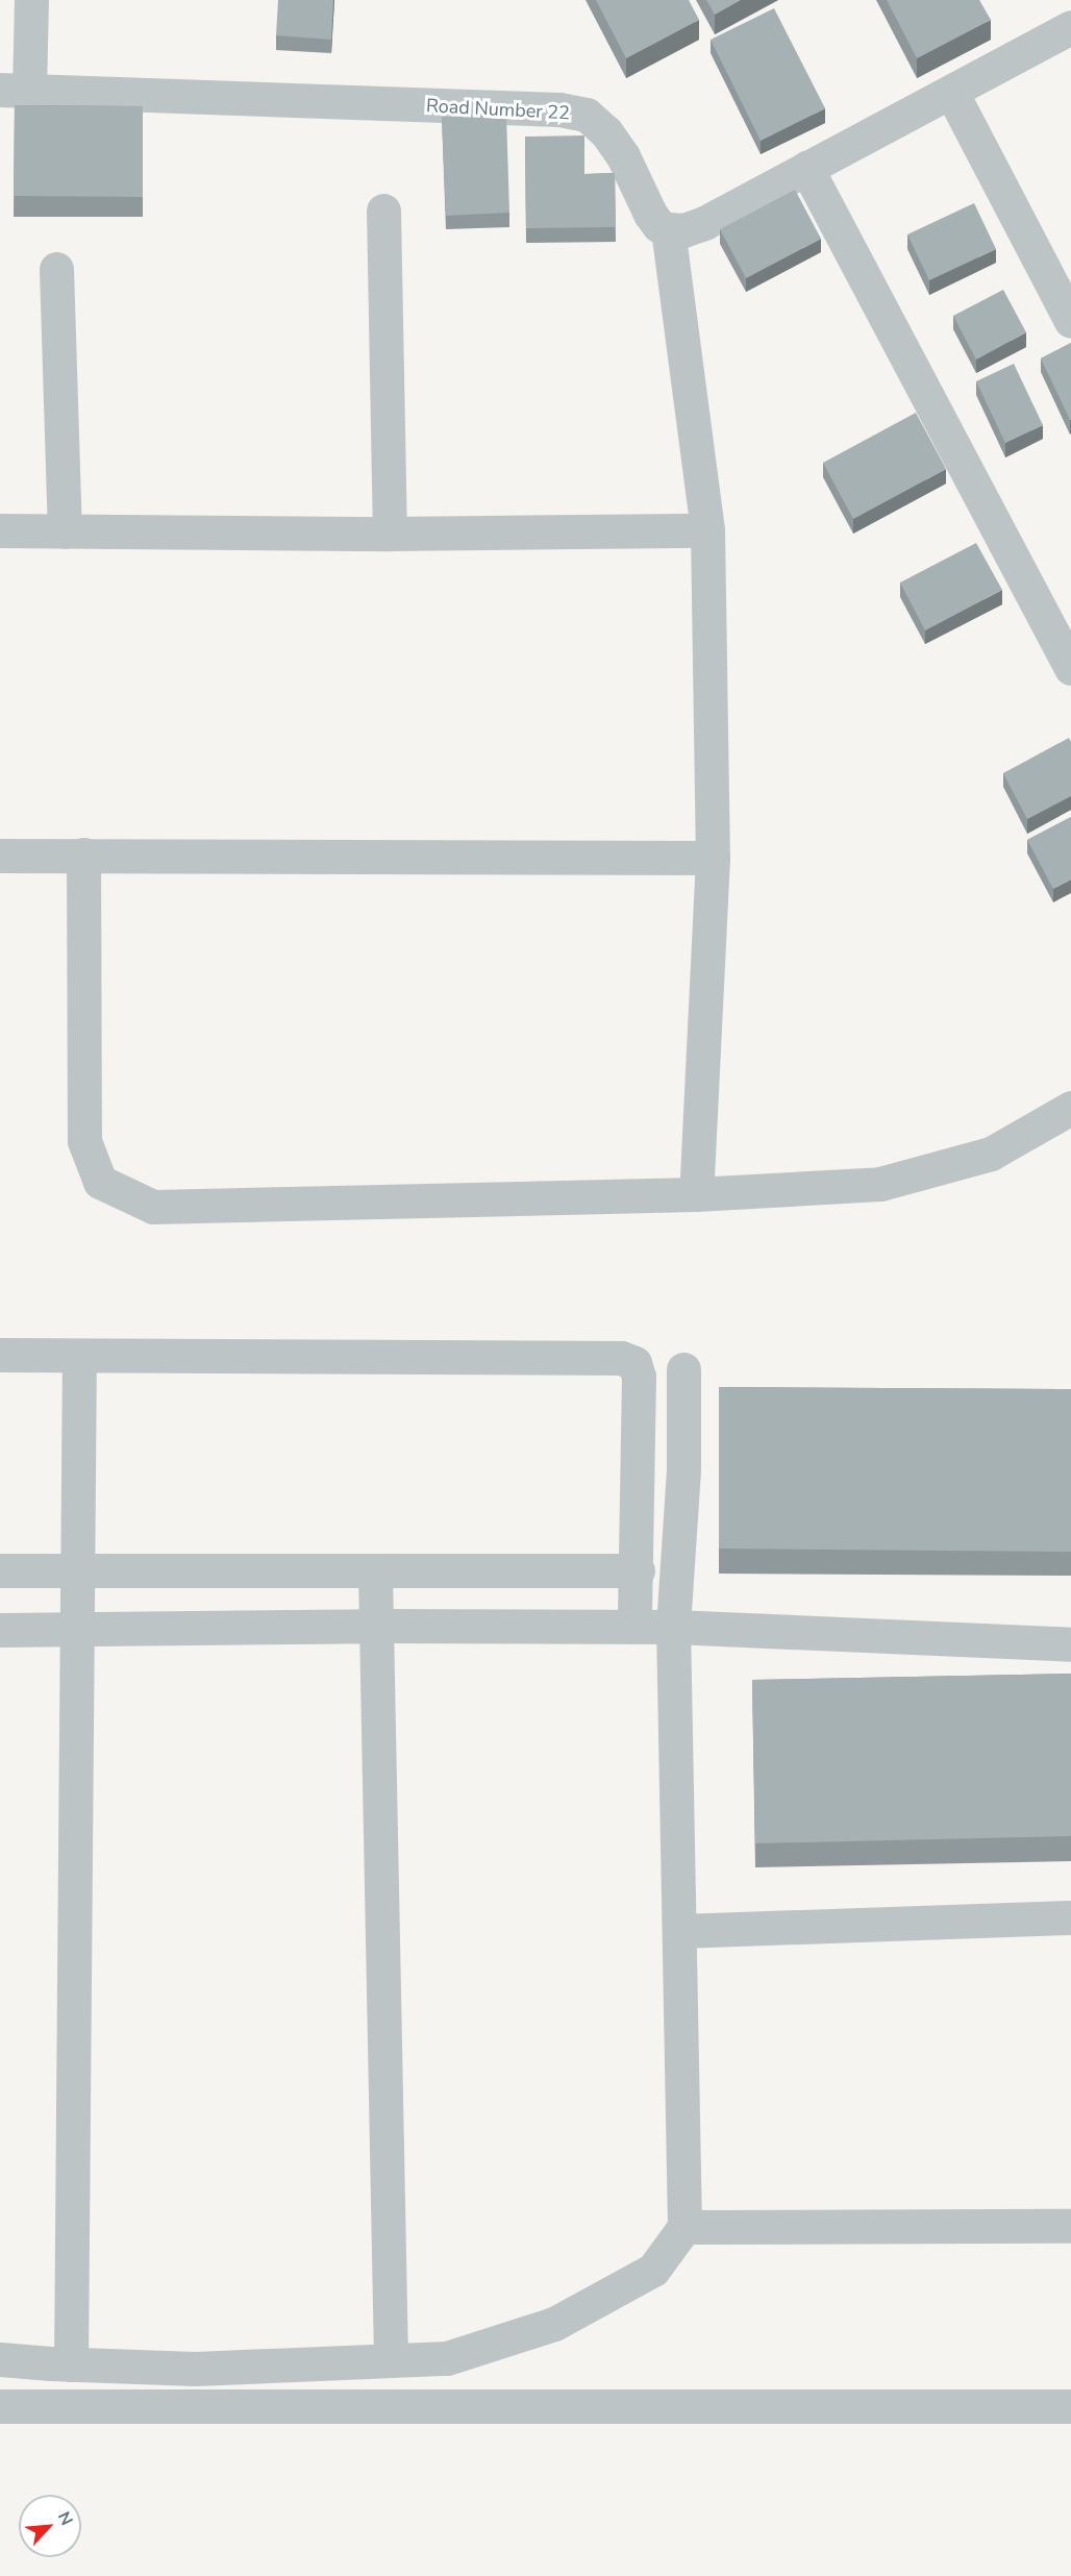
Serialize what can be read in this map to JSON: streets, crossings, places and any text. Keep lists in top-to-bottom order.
{
  "streets": {
    "street": ["Road Number 22"]
  },
  "north": "top right"
}
